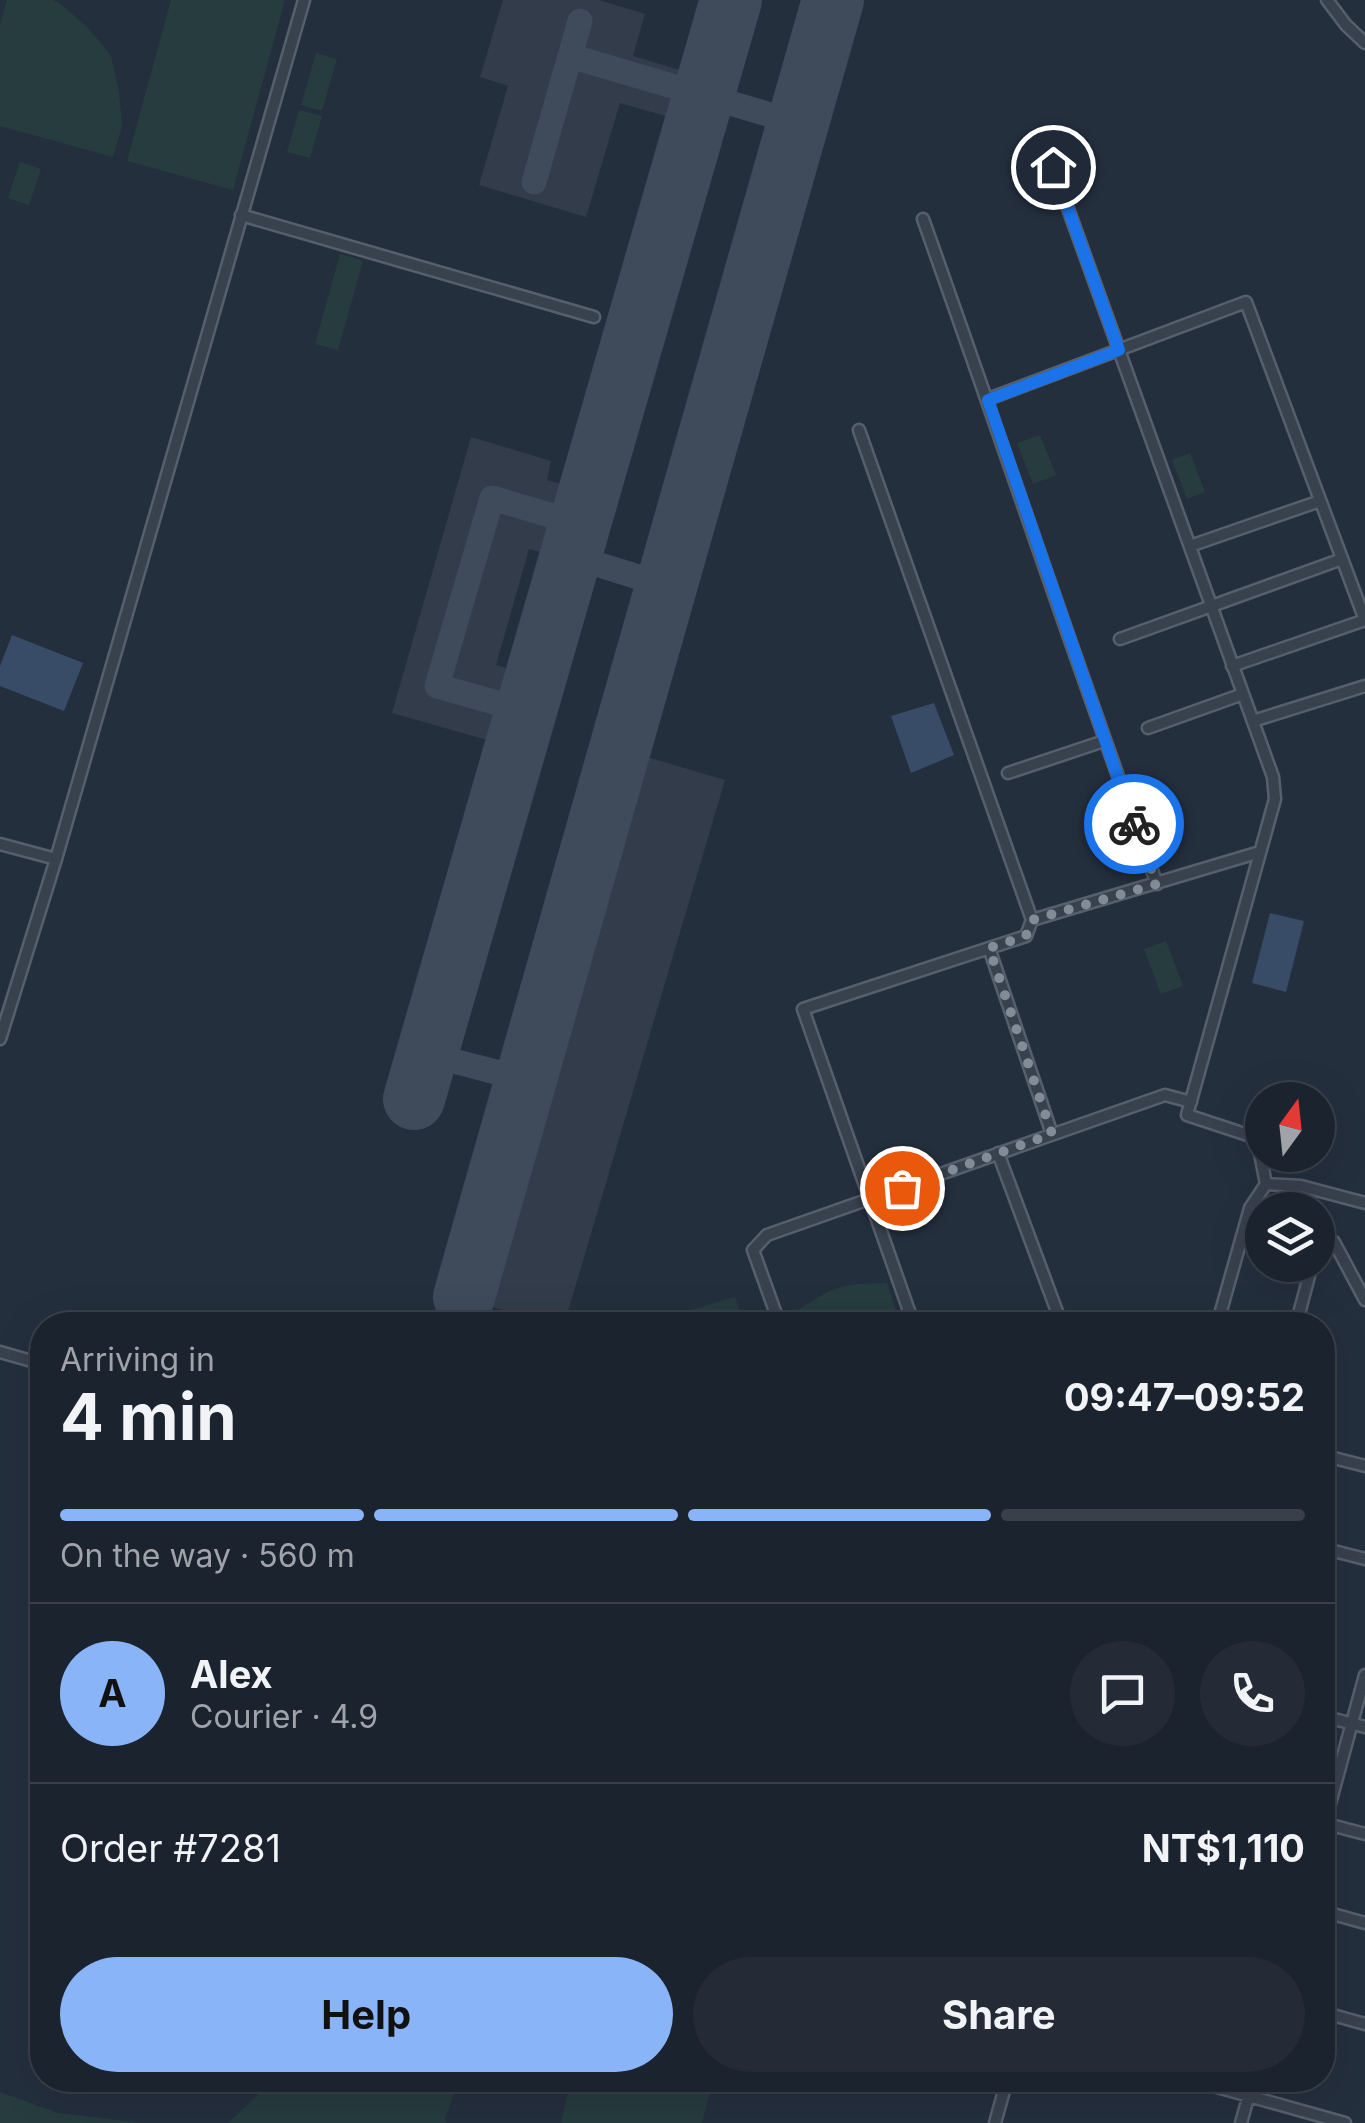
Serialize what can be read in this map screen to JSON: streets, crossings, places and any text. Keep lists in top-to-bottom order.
{
  "north": "top",
  "page": {
    "heading": ["4 min", "Arriving in", "09:47–09:52"],
    "panel": [
      "Alex",
      "Courier · 4.9",
      "Order #7281",
      "NT$1,110"
    ],
    "bar": "On the way · 560 m",
    "round": "A",
    "buttons": ["Help", "Share"]
  }
}
